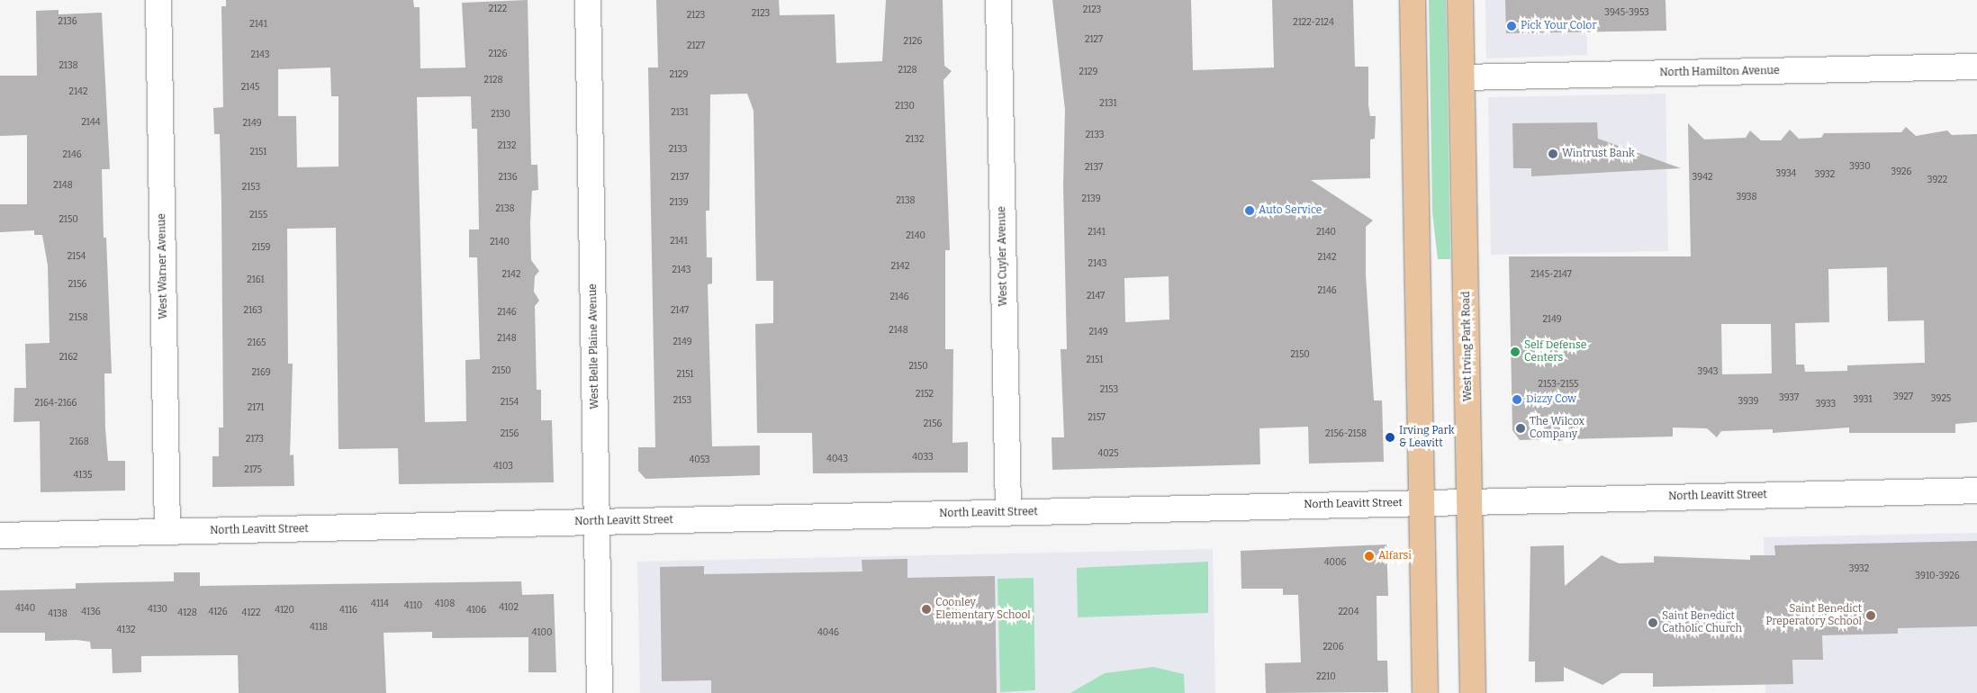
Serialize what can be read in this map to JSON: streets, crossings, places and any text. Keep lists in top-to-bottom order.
{
  "streets": {
    "main road": ["West Irving Park Road"],
    "street": [
      "North Hamilton Avenue",
      "West Cuyler Avenue",
      "West Warner Avenue",
      "West Belle Plaine Avenue",
      "North Leavitt Street"
    ]
  },
  "crossings": [
    ["North Hamilton Avenue", "West Irving Park Road"],
    ["West Cuyler Avenue", "North Leavitt Street"],
    ["West Warner Avenue", "North Leavitt Street"],
    ["West Belle Plaine Avenue", "North Leavitt Street"],
    ["West Irving Park Road", "North Leavitt Street"]
  ],
  "places": [
    "Pick Your Color",
    "Wintrust Bank",
    "Auto Service",
    "Self Defense Centers",
    "Dizzy Cow",
    "The Wilcox Company",
    "Irving Park & Leavitt",
    "Alfarsi",
    "Coonley Elementary School",
    "Saint Benedict Preperatory School",
    "Saint Benedict Catholic Church"
  ],
  "house_numbers": [
    "2122",
    "2123",
    "3945-3953",
    "2123",
    "2123",
    "2136",
    "2122-2124",
    "2141",
    "2127",
    "2126",
    "2127",
    "2126",
    "2143",
    "2138",
    "2128",
    "2129",
    "2129",
    "2128",
    "2145",
    "2142",
    "2131",
    "2130",
    "2131",
    "2130",
    "2144",
    "2149",
    "2133",
    "2132",
    "2132",
    "2133",
    "2151",
    "2146",
    "3930",
    "2137",
    "3926",
    "3934",
    "3932",
    "2136",
    "2137",
    "3942",
    "3922",
    "2148",
    "2153",
    "3938",
    "2139",
    "2138",
    "2139",
    "2138",
    "2155",
    "2150",
    "2141",
    "2140",
    "2140",
    "2141",
    "2140",
    "2159",
    "2154",
    "2142",
    "2143",
    "2142",
    "2143",
    "2142",
    "2145-2147",
    "2161",
    "2156",
    "2146",
    "2147",
    "2146",
    "2163",
    "2147",
    "2146",
    "2158",
    "2149",
    "2148",
    "2149",
    "2148",
    "2149",
    "2165",
    "2150",
    "2162",
    "2151",
    "2150",
    "2150",
    "3943",
    "2169",
    "2151",
    "2153-2155",
    "2153",
    "2152",
    "3927",
    "3937",
    "3925",
    "3931",
    "2153",
    "3939",
    "2154",
    "2164-2166",
    "3933",
    "2171",
    "2157",
    "2156",
    "2156",
    "2156-2158",
    "2173",
    "2168",
    "4025",
    "4033",
    "4043",
    "4053",
    "4103",
    "2175",
    "4135",
    "4006",
    "3932",
    "3910-3926",
    "4114",
    "4108",
    "4110",
    "4102",
    "4140",
    "4130",
    "4120",
    "4116",
    "4106",
    "4136",
    "4126",
    "2204",
    "4128",
    "4122",
    "4138",
    "4118",
    "4132",
    "4100",
    "4046",
    "2206",
    "2210"
  ]
}
